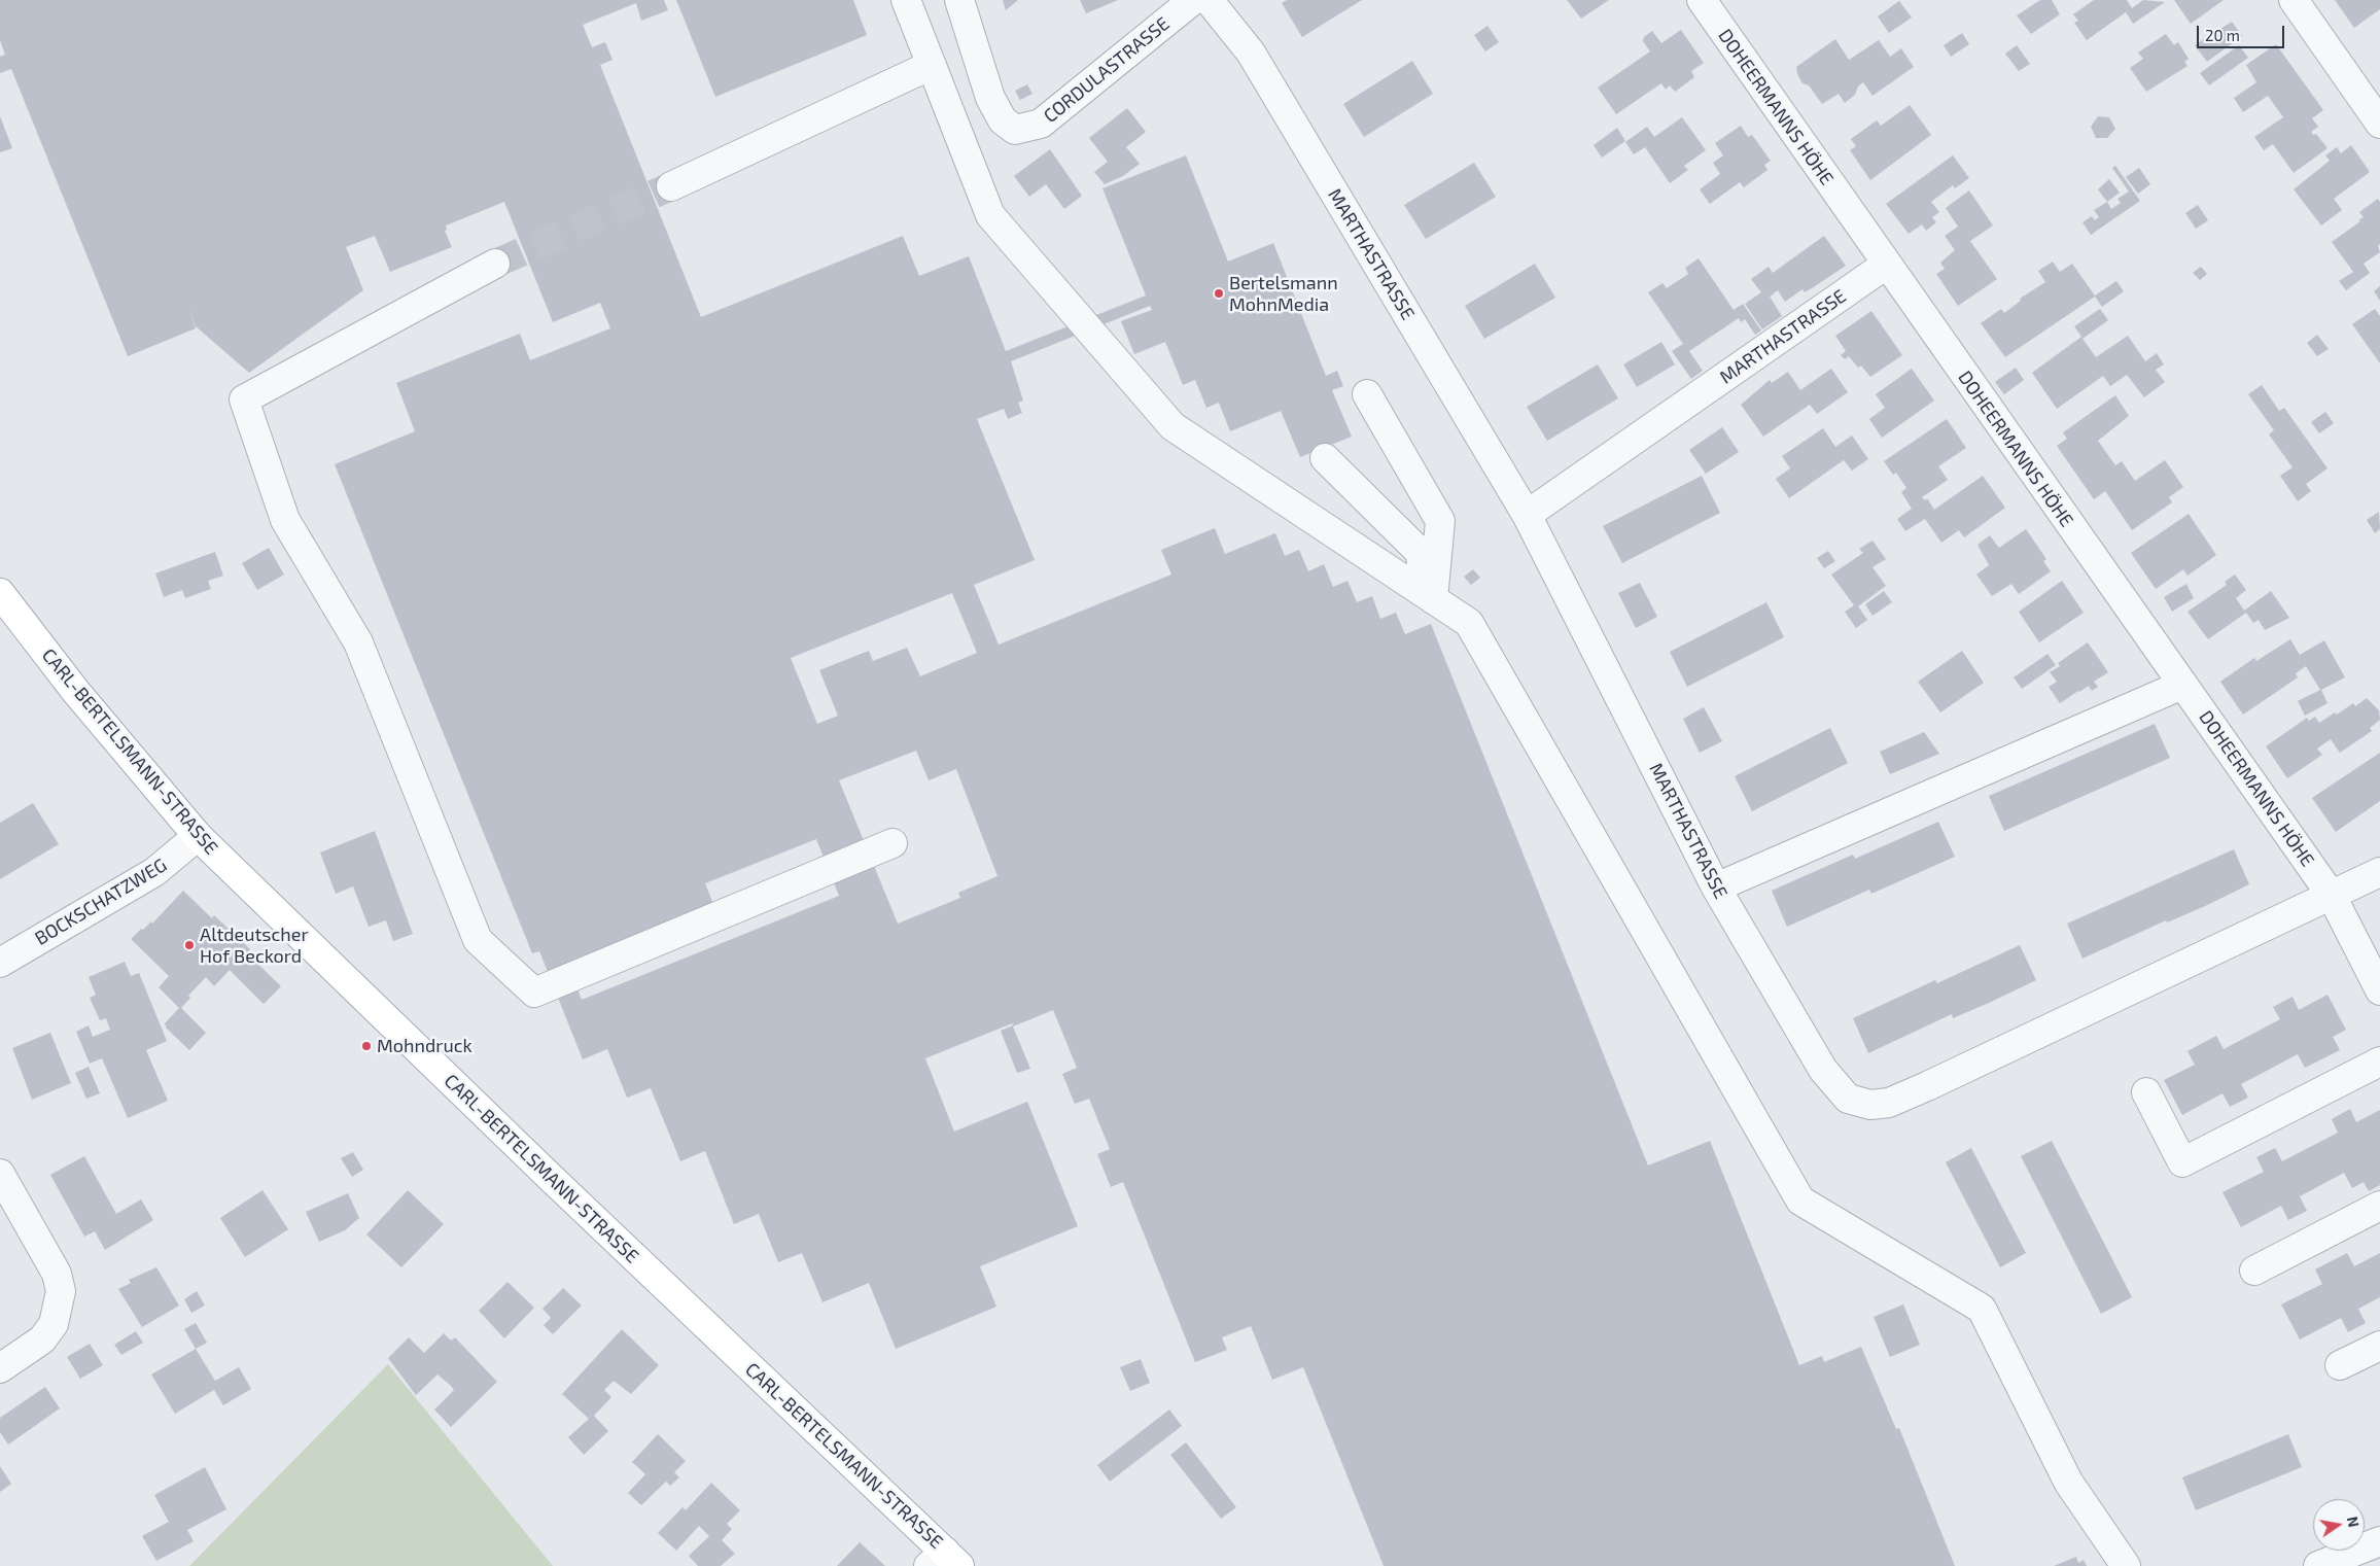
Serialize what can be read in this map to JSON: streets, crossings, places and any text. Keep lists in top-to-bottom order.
{
  "streets": {
    "main road": ["CARL-BERTELSMANN-STRASSE"],
    "street": [
      "CORDULASTRASSE",
      "DOHEERMANNS HÖHE",
      "MARTHASTRASSE",
      "BOCKSCHATZWEG"
    ]
  },
  "crossings": [
    ["DOHEERMANNS HÖHE", "MARTHASTRASSE"],
    ["CARL-BERTELSMANN-STRASSE", "BOCKSCHATZWEG"]
  ],
  "places": ["Bertelsmann MohnMedia", "Altdeutscher Hof Beckord", "Mohndruck"],
  "scale_bar": "20 m",
  "north": "right"
}
